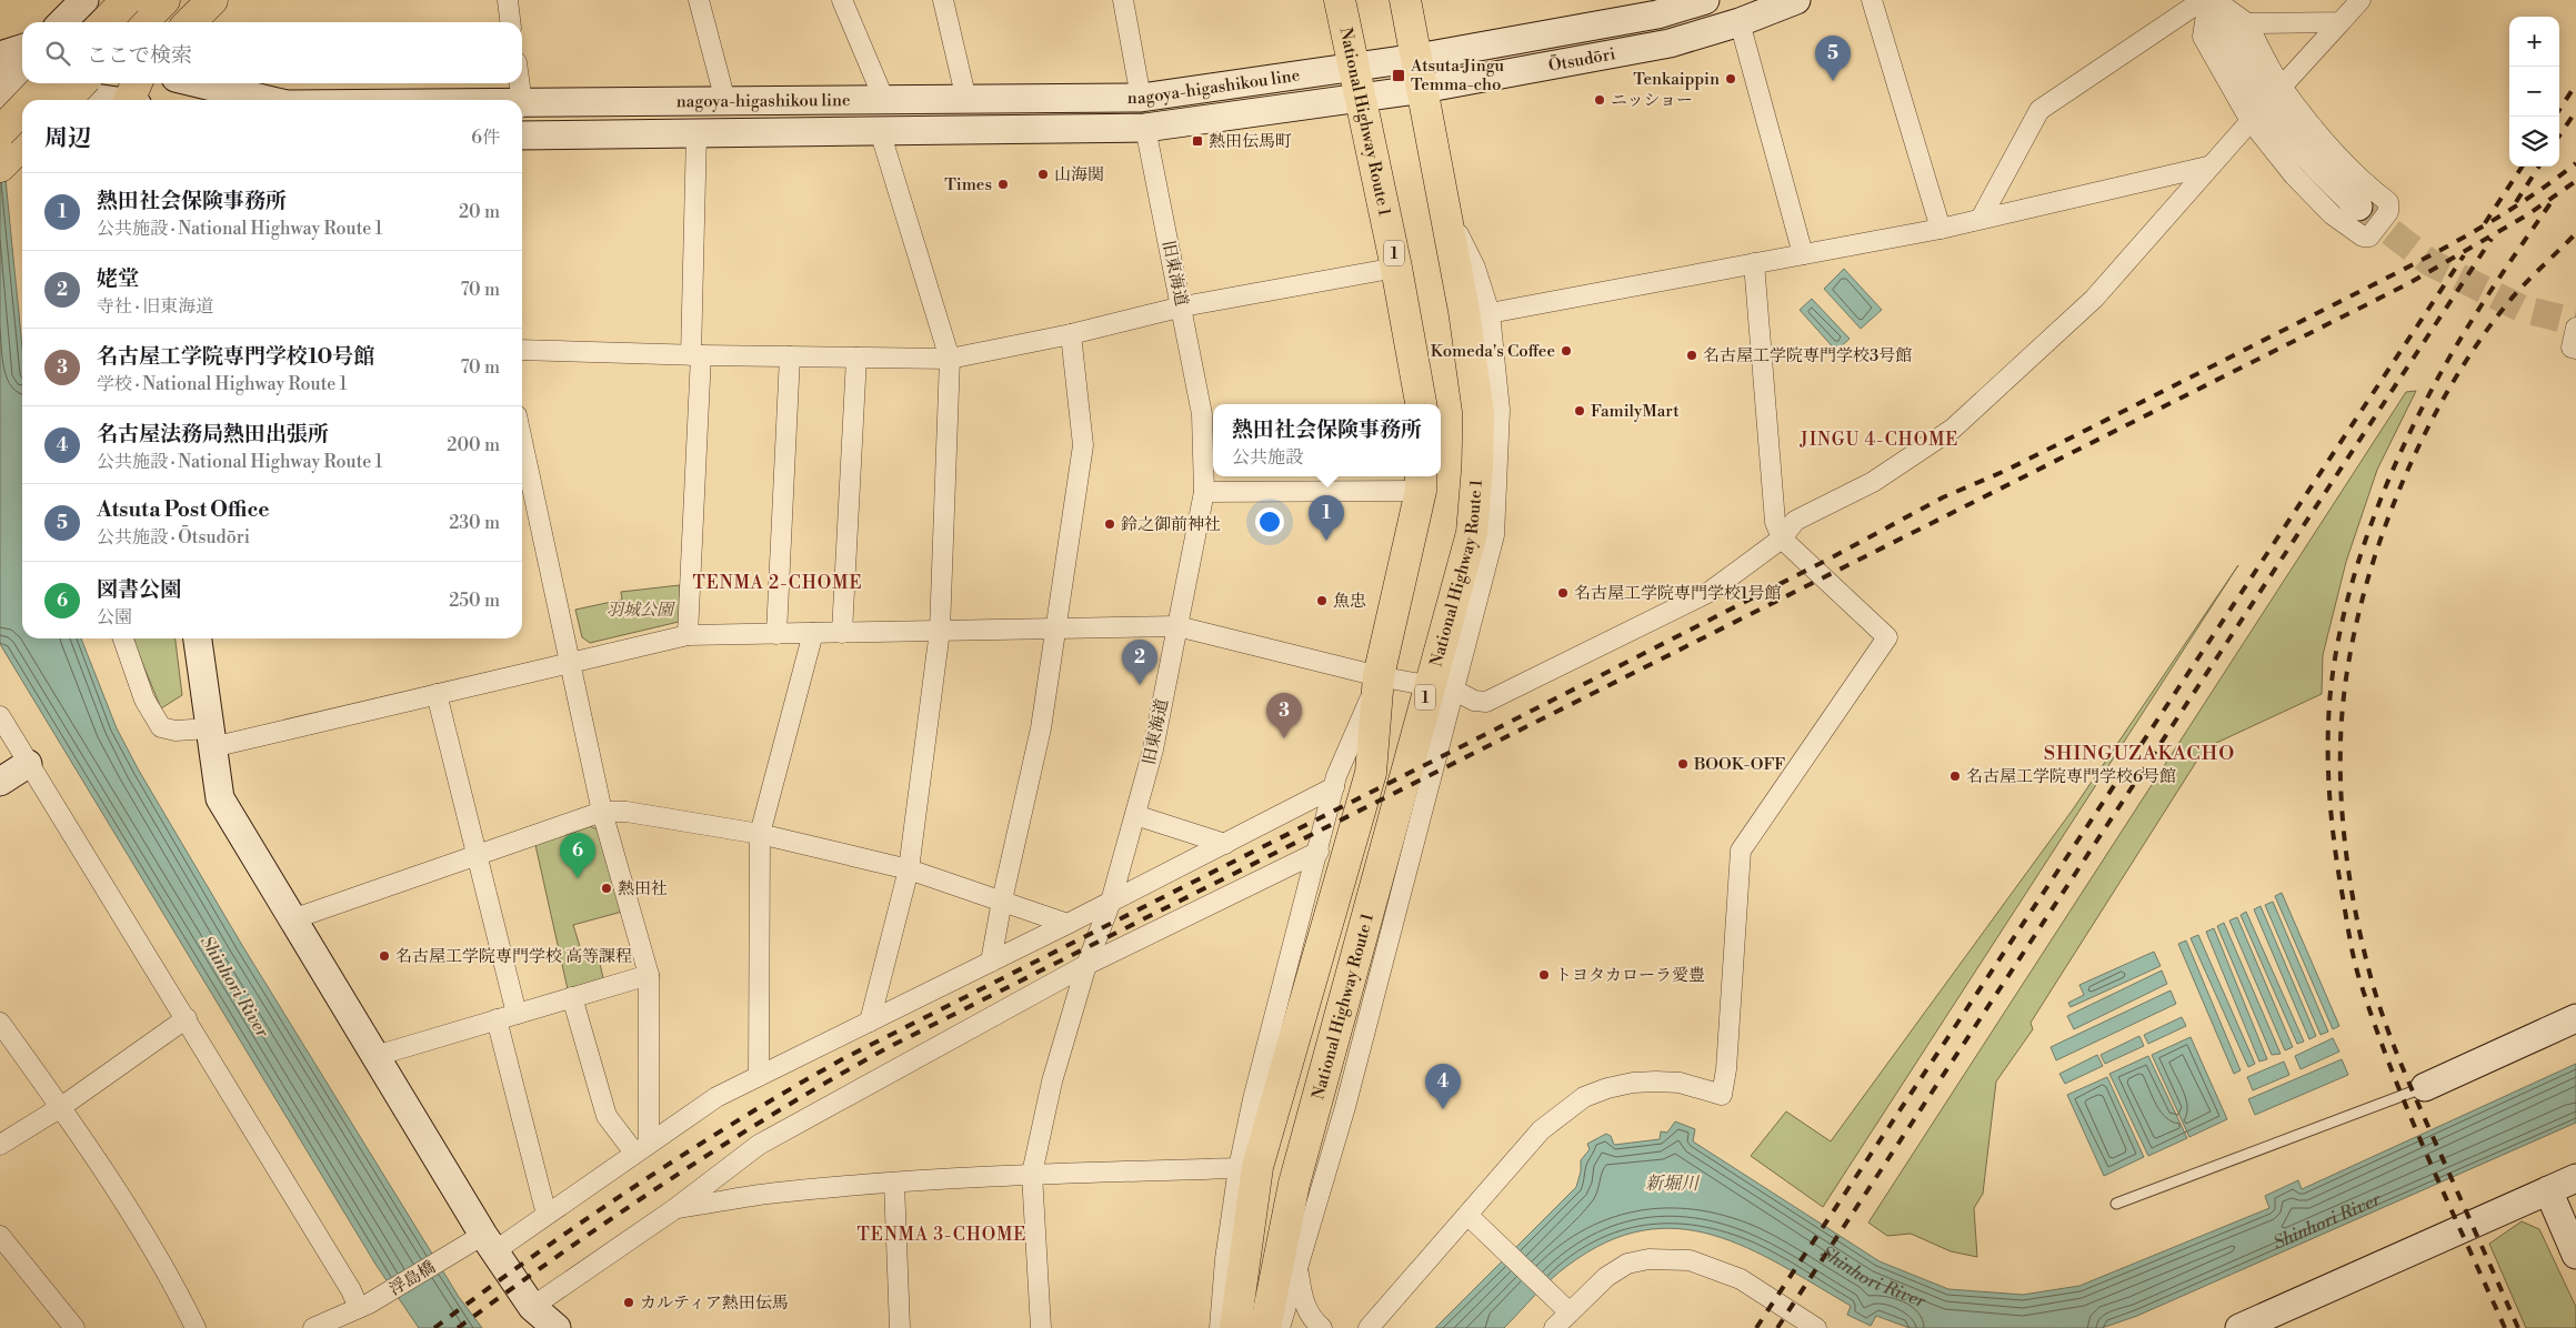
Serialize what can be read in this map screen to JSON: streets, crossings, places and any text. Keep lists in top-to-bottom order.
{
  "streets": {
    "highway": ["National Highway Route 1", "1"],
    "main road": ["Ōtsudōri", "nagoya-higashikou line"],
    "street": ["旧東海道", "浮島橋"]
  },
  "crossings": [
    ["Ōtsudōri", "nagoya-higashikou line"],
    ["Ōtsudōri", "National Highway Route 1"],
    ["nagoya-higashikou line", "National Highway Route 1"],
    ["nagoya-higashikou line", "旧東海道"],
    ["旧東海道", "浮島橋"]
  ],
  "districts": [
    "JINGU 4-CHOME",
    "TENMA 2-CHOME",
    "SHINGUZAKACHO",
    "TENMA 3-CHOME"
  ],
  "water": ["Shinhori River", "新堀川"],
  "parks": ["羽城公園"],
  "places": {
    "transit": ["Atsuta Jingu Temma-cho", "熱田伝馬町"],
    "other": [
      "Tenkaippin",
      "ニッショー",
      "山海関",
      "Times",
      "Komeda's Coffee",
      "名古屋工学院専門学校3号館",
      "FamilyMart",
      "鈴之御前神社",
      "名古屋工学院専門学校1号館",
      "魚忠",
      "BOOK-OFF",
      "名古屋工学院専門学校6号館",
      "熱田社",
      "名古屋工学院専門学校 高等課程",
      "トヨタカローラ愛豊",
      "カルティア熱田伝馬"
    ]
  },
  "page": {
    "map_buttons": ["+", "−"],
    "search": "ここで検索",
    "pins": [
      "5",
      "1",
      "2",
      "3",
      "6",
      "4"
    ],
    "heading": ["周辺", "6件"],
    "list": [
      {
        "mark": "1",
        "name": "熱田社会保険事務所",
        "note": "公共施設 · National Highway Route 1",
        "value": "20 m"
      },
      {
        "mark": "2",
        "name": "姥堂",
        "note": "寺社 · 旧東海道",
        "value": "70 m"
      },
      {
        "mark": "3",
        "name": "名古屋工学院専門学校10号館",
        "note": "学校 · National Highway Route 1",
        "value": "70 m"
      },
      {
        "mark": "4",
        "name": "名古屋法務局熱田出張所",
        "note": "公共施設 · National Highway Route 1",
        "value": "200 m"
      },
      {
        "mark": "5",
        "name": "Atsuta Post Office",
        "note": "公共施設 · Ōtsudōri",
        "value": "230 m"
      },
      {
        "mark": "6",
        "name": "図書公園",
        "note": "公園",
        "value": "250 m"
      }
    ],
    "popup": ["熱田社会保険事務所", "公共施設"]
  }
}
